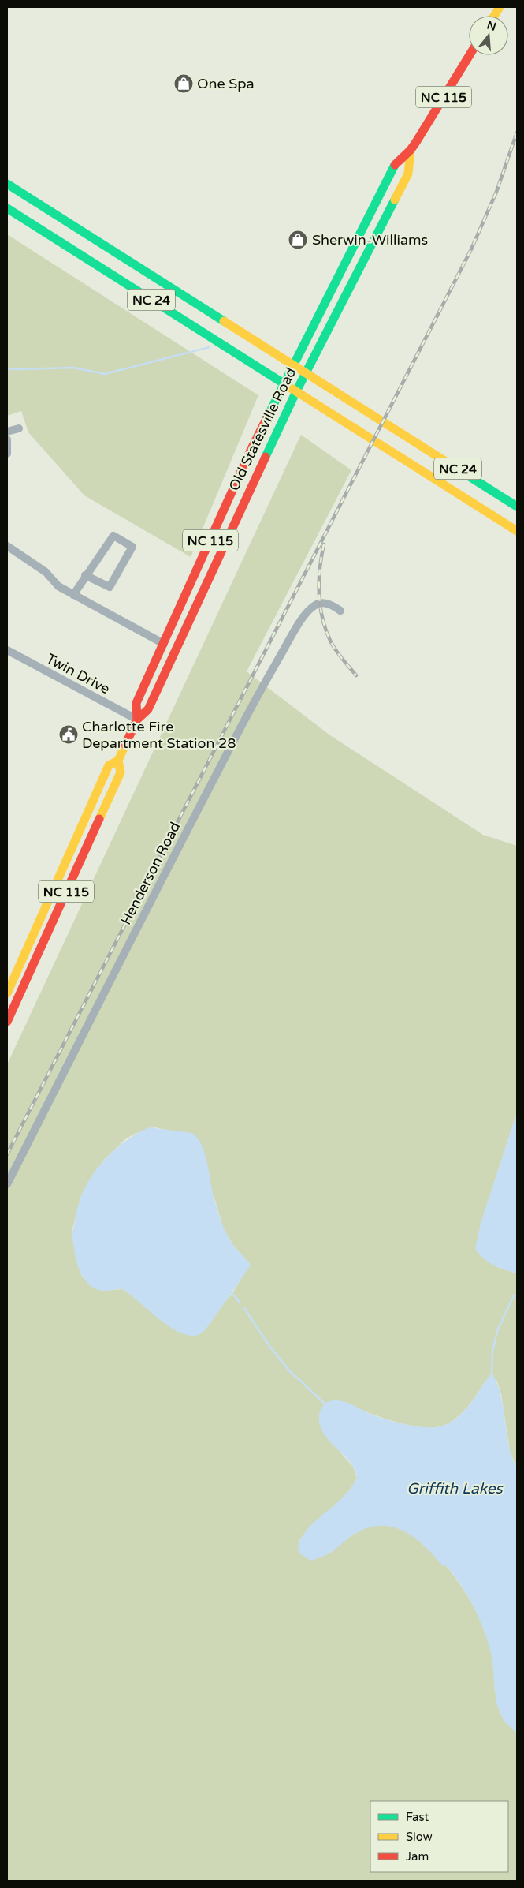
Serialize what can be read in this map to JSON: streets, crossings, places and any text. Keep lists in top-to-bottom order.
{
  "streets": {
    "main road": ["NC 115", "NC 24", "Old Statesville Road"],
    "street": ["Twin Drive", "Henderson Road"]
  },
  "crossings": [
    ["NC 24", "Old Statesville Road"],
    ["Old Statesville Road", "Twin Drive"]
  ],
  "water": ["Griffith Lakes"],
  "places": {
    "shop": ["One Spa", "Sherwin-Williams"],
    "public building": ["Charlotte Fire Department Station 28"]
  },
  "legend": ["Fast", "Slow", "Jam"],
  "north": "top"
}
